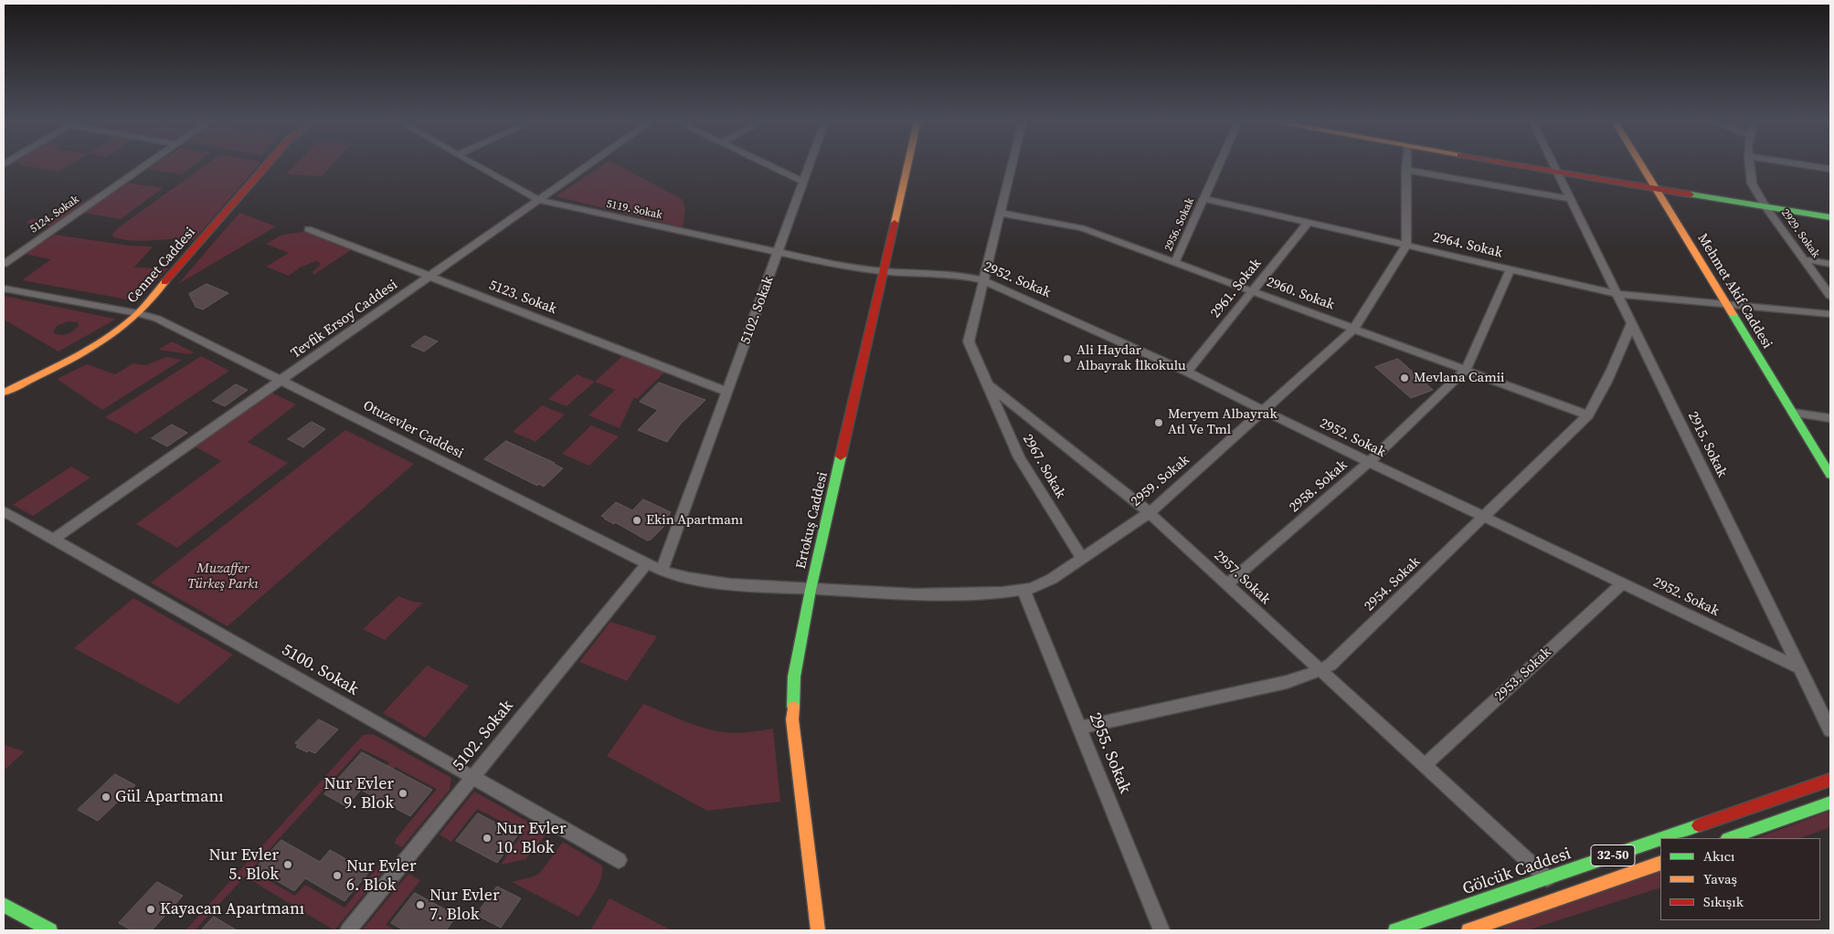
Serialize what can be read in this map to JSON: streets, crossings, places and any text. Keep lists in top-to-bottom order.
{
  "streets": {
    "street": [
      "5119. Sokak",
      "5124. Sokak",
      "2956. Sokak",
      "2929. Sokak",
      "2964. Sokak",
      "Cennet Caddesi",
      "2952. Sokak",
      "2961. Sokak",
      "Mehmet Akif Caddesi",
      "2960. Sokak",
      "5123. Sokak",
      "5102. Sokak",
      "Tevfik Ersoy Caddesi",
      "Otuzevler Caddesi",
      "2915. Sokak",
      "2967. Sokak",
      "2959. Sokak",
      "2958. Sokak",
      "Ertokuş Caddesi",
      "2957. Sokak",
      "2954. Sokak",
      "5100. Sokak",
      "2953. Sokak",
      "2955. Sokak",
      "32-50",
      "Gölcük Caddesi"
    ]
  },
  "crossings": [
    ["5119. Sokak", "2952. Sokak"],
    ["5119. Sokak", "5102. Sokak"],
    ["5119. Sokak", "Tevfik Ersoy Caddesi"],
    ["5119. Sokak", "Ertokuş Caddesi"],
    ["2956. Sokak", "2964. Sokak"],
    ["2956. Sokak", "2960. Sokak"],
    ["2964. Sokak", "2961. Sokak"],
    ["2964. Sokak", "Mehmet Akif Caddesi"],
    ["2964. Sokak", "2915. Sokak"],
    ["2964. Sokak", "2959. Sokak"],
    ["2964. Sokak", "2958. Sokak"],
    ["Cennet Caddesi", "Otuzevler Caddesi"],
    ["2952. Sokak", "2961. Sokak"],
    ["2952. Sokak", "2915. Sokak"],
    ["2952. Sokak", "2959. Sokak"],
    ["2952. Sokak", "2958. Sokak"],
    ["2952. Sokak", "Ertokuş Caddesi"],
    ["2952. Sokak", "2957. Sokak"],
    ["2952. Sokak", "2954. Sokak"],
    ["2952. Sokak", "2953. Sokak"],
    ["2961. Sokak", "2960. Sokak"],
    ["2960. Sokak", "2959. Sokak"],
    ["2960. Sokak", "2958. Sokak"],
    ["2960. Sokak", "2957. Sokak"],
    ["2960. Sokak", "2954. Sokak"],
    ["5123. Sokak", "5102. Sokak"],
    ["5123. Sokak", "Tevfik Ersoy Caddesi"],
    ["5102. Sokak", "Otuzevler Caddesi"],
    ["5102. Sokak", "5100. Sokak"],
    ["Tevfik Ersoy Caddesi", "Otuzevler Caddesi"],
    ["Tevfik Ersoy Caddesi", "5100. Sokak"],
    ["Otuzevler Caddesi", "2959. Sokak"],
    ["Otuzevler Caddesi", "Ertokuş Caddesi"],
    ["2915. Sokak", "2954. Sokak"],
    ["2967. Sokak", "2959. Sokak"],
    ["2967. Sokak", "2957. Sokak"],
    ["2959. Sokak", "Ertokuş Caddesi"],
    ["2959. Sokak", "2957. Sokak"],
    ["2959. Sokak", "2955. Sokak"],
    ["2958. Sokak", "2957. Sokak"],
    ["2957. Sokak", "2954. Sokak"],
    ["2957. Sokak", "2953. Sokak"],
    ["2957. Sokak", "Gölcük Caddesi"],
    ["2954. Sokak", "2955. Sokak"]
  ],
  "parks": ["Muzaffer Türkeş Parkı"],
  "places": [
    "Ali Haydar Albayrak İlkokulu",
    "Mevlana Camii",
    "Meryem Albayrak Atl Ve Tml",
    "Ekin Apartmanı",
    "Nur Evler 9. Blok",
    "Gül Apartmanı",
    "Nur Evler 10. Blok",
    "Nur Evler 5. Blok",
    "Nur Evler 6. Blok",
    "Nur Evler 7. Blok",
    "Kayacan Apartmanı"
  ],
  "legend": ["Akıcı", "Yavaş", "Sıkışık"]
}
